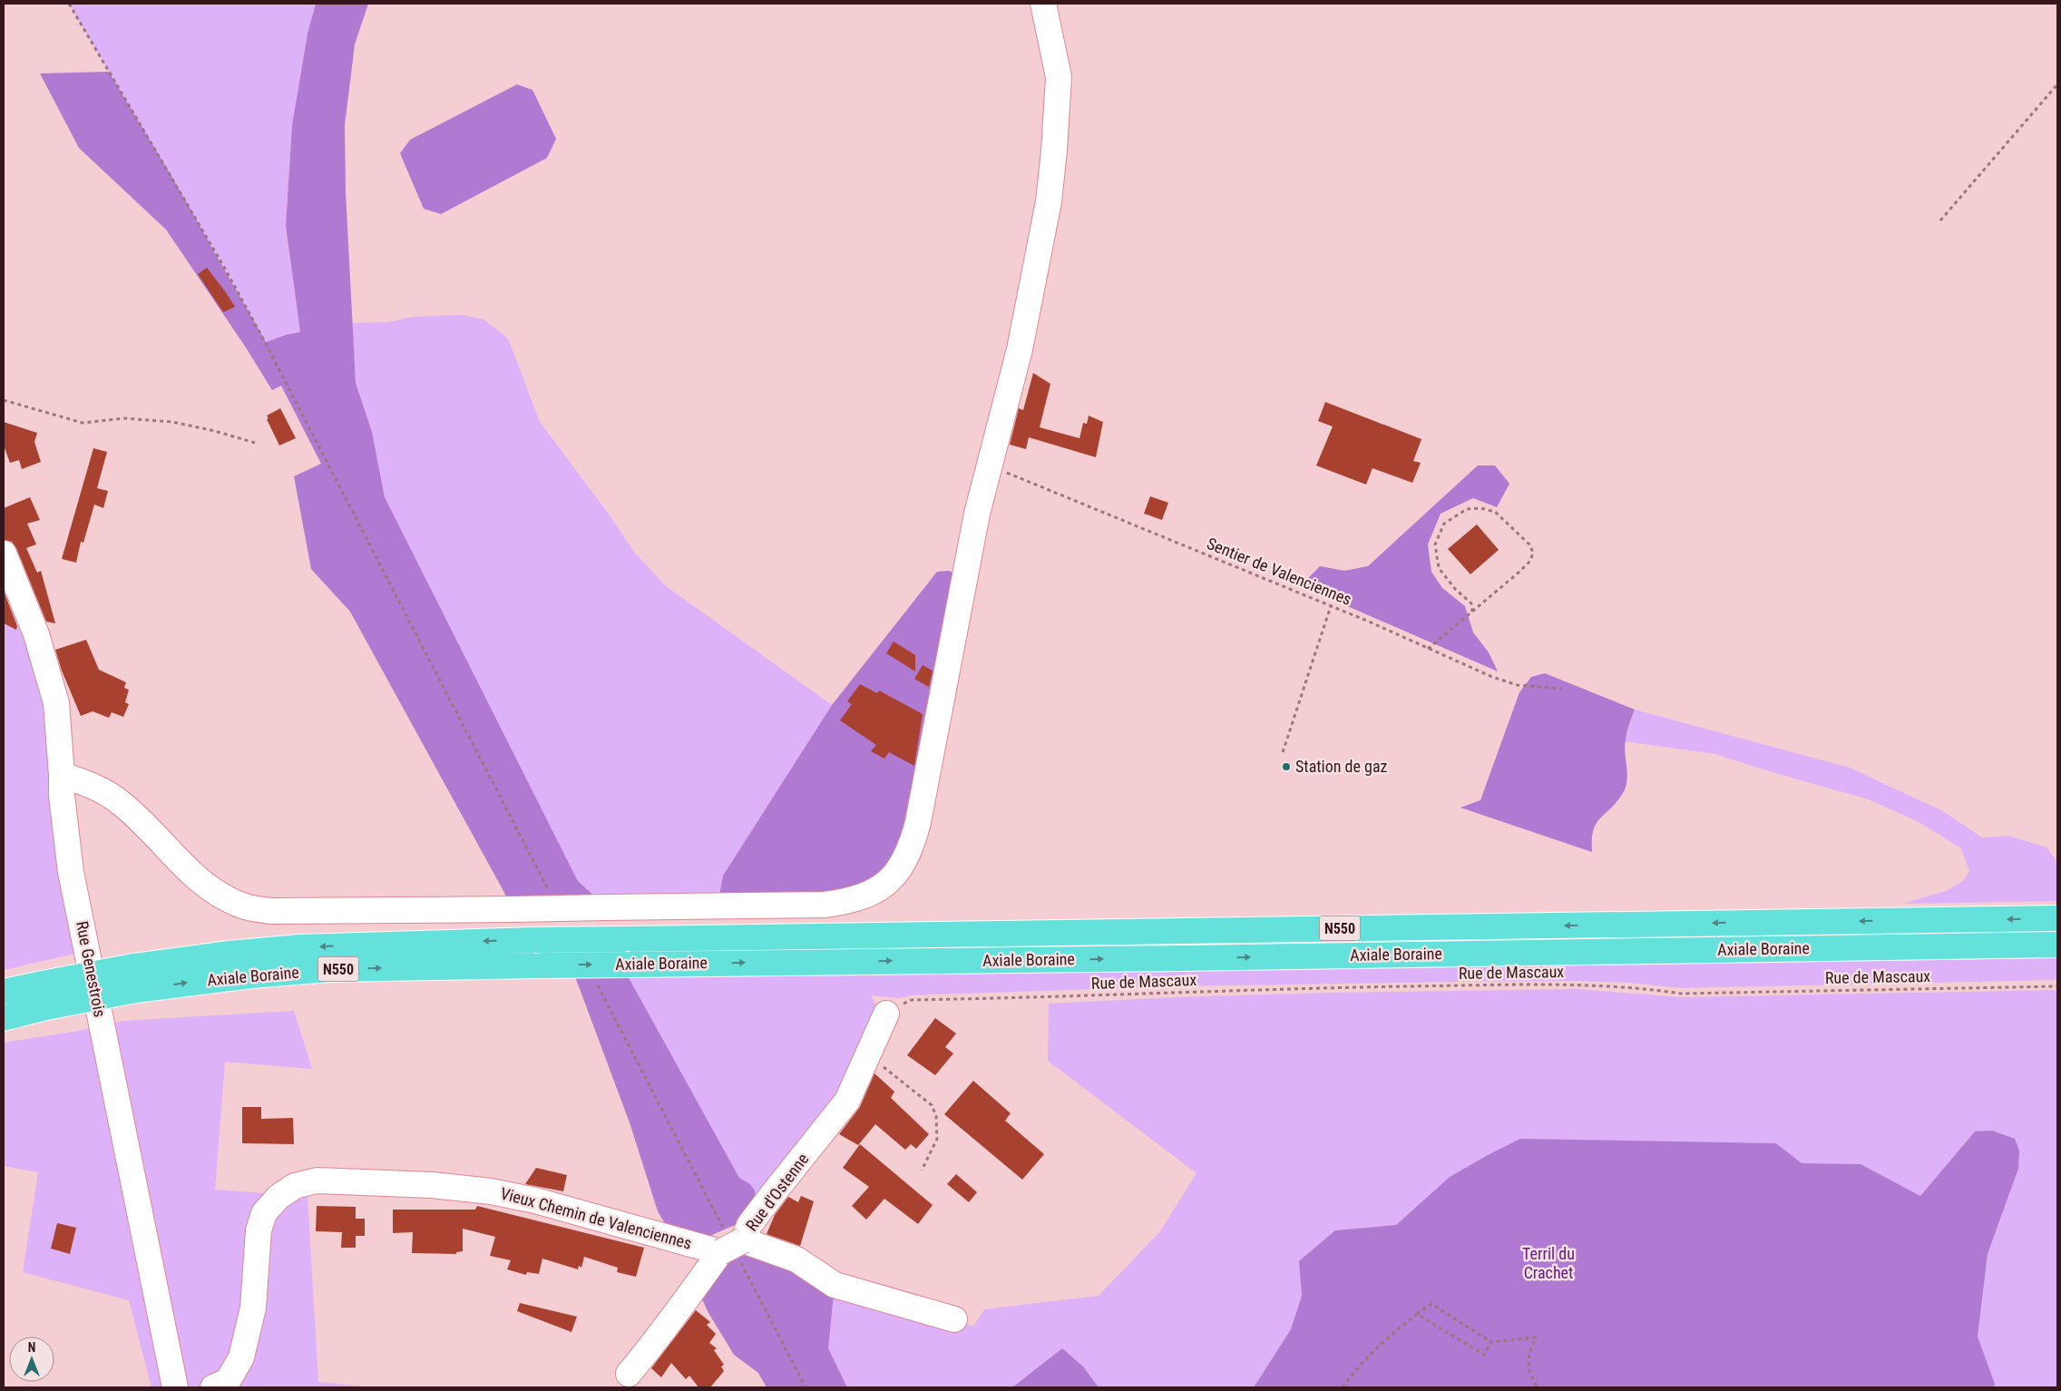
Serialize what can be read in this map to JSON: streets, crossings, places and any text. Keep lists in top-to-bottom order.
{
  "streets": {
    "highway": ["N550", "Axiale Boraine"],
    "street": ["Rue Genestrois", "Rue d'Ostenne", "Vieux Chemin de Valenciennes"],
    "path": ["Sentier de Valenciennes", "Rue de Mascaux"]
  },
  "crossings": [
    ["Rue de Mascaux", "Rue d'Ostenne"],
    ["Rue d'Ostenne", "Vieux Chemin de Valenciennes"]
  ],
  "parks": ["Terril du Crachet"],
  "places": ["Station de gaz"],
  "north": "top"
}
